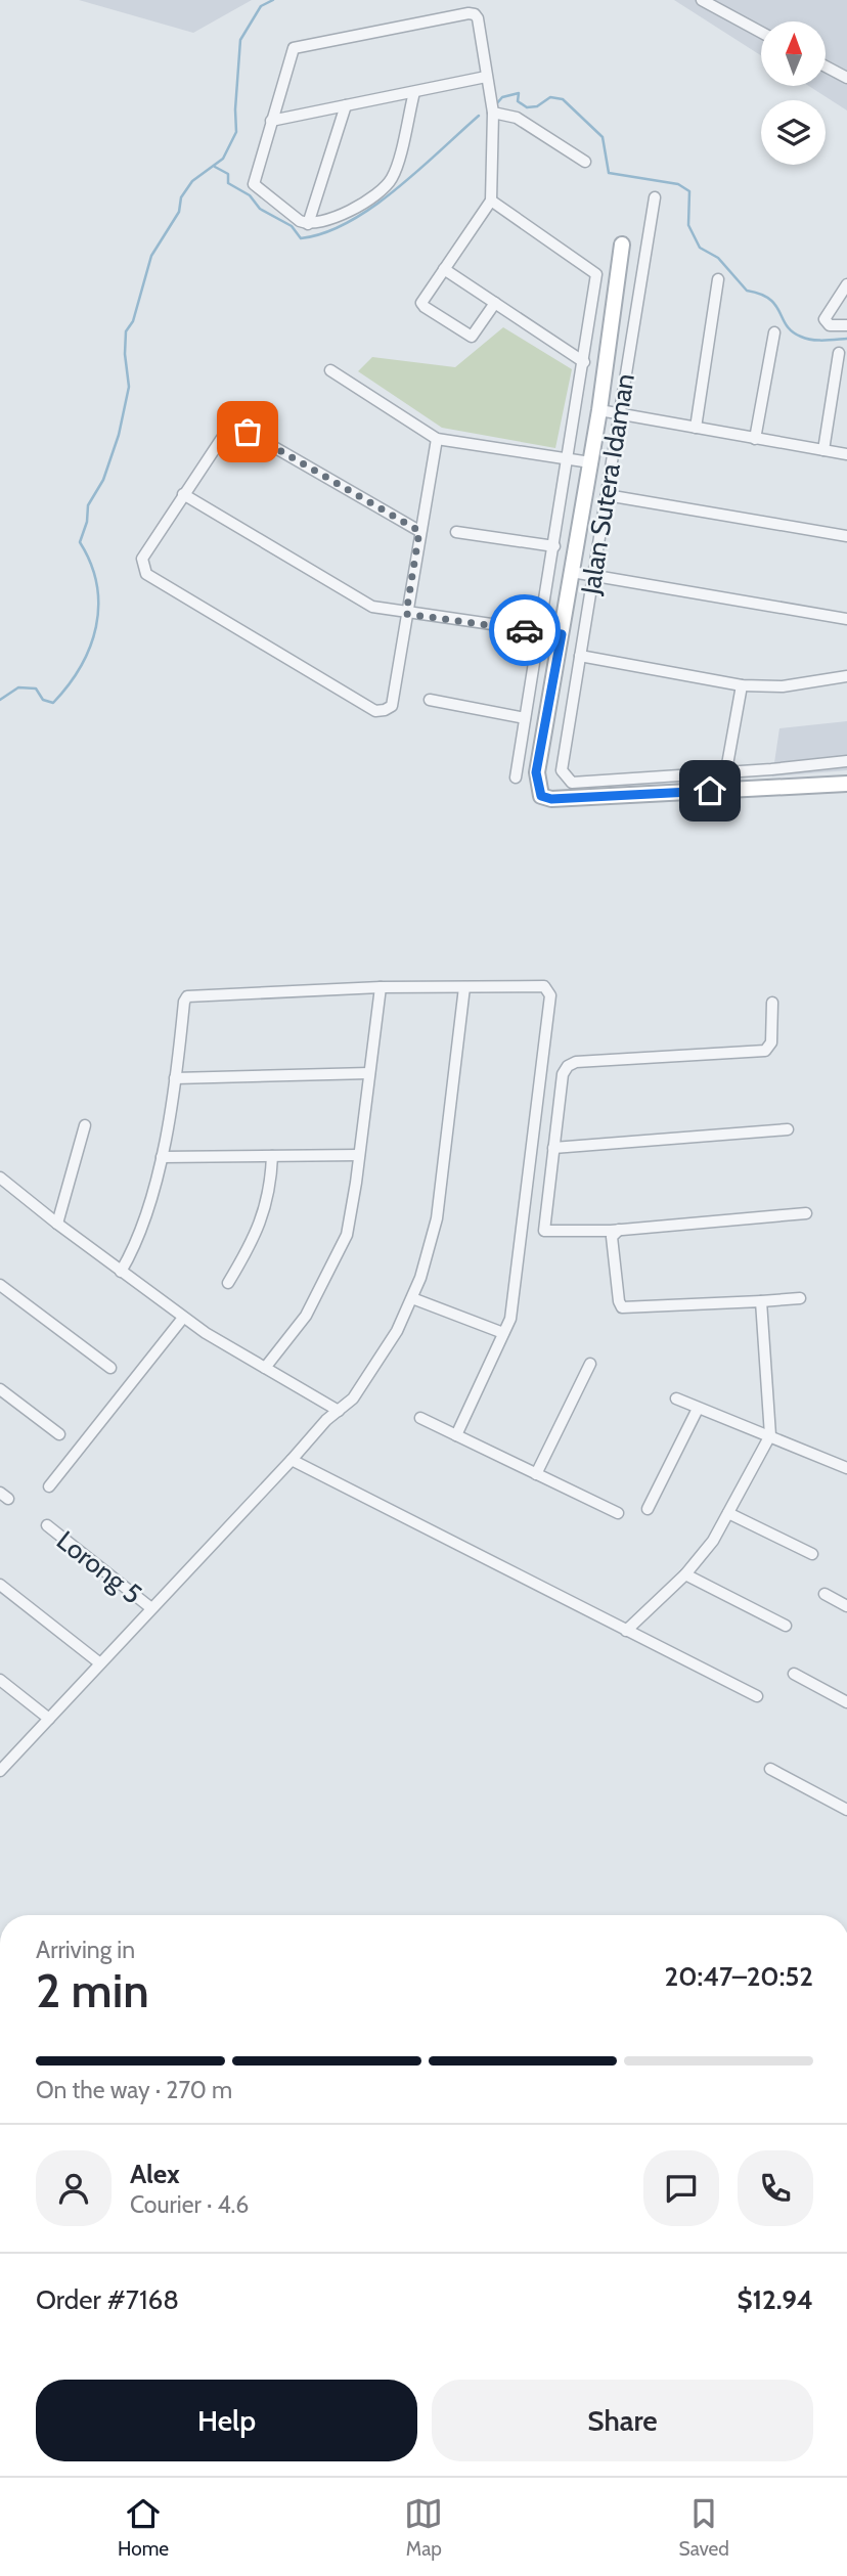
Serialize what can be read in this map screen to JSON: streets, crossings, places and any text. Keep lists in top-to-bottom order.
{
  "streets": {
    "street": ["Jalan Sutera Idaman", "Lorong 5"]
  },
  "north": "top",
  "page": {
    "heading": ["2 min", "Arriving in", "20:47–20:52"],
    "panel": [
      "Alex",
      "Courier · 4.6",
      "Order #7168",
      "$12.94"
    ],
    "bar": "On the way · 270 m",
    "buttons": ["Help", "Share"],
    "tabs": ["Home", "Map", "Saved"]
  }
}
